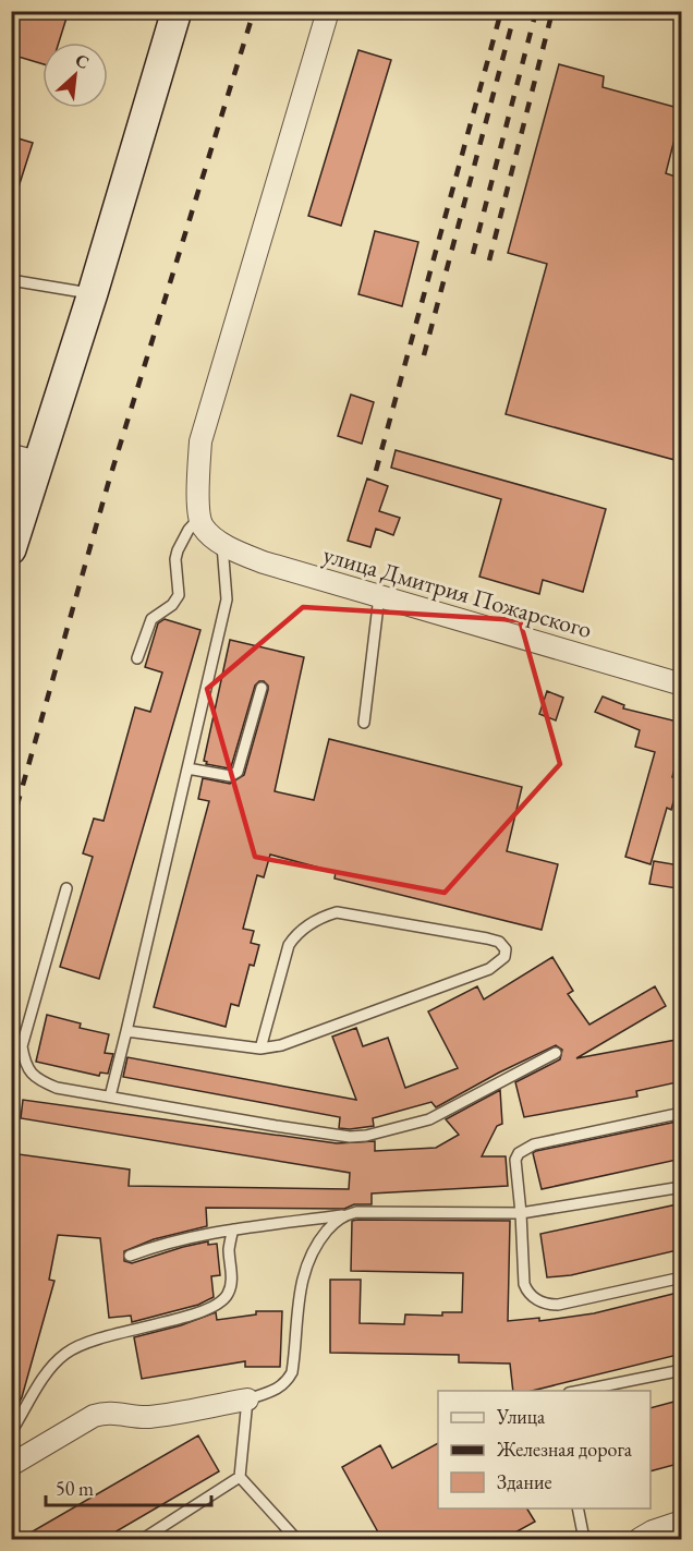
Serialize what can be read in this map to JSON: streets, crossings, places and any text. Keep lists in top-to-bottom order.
{
  "streets": {
    "street": ["улица Дмитрия Пожарского"]
  },
  "legend": ["Улица", "Железная дорога", "Здание"],
  "scale_bar": "50 m",
  "north": "top right"
}
